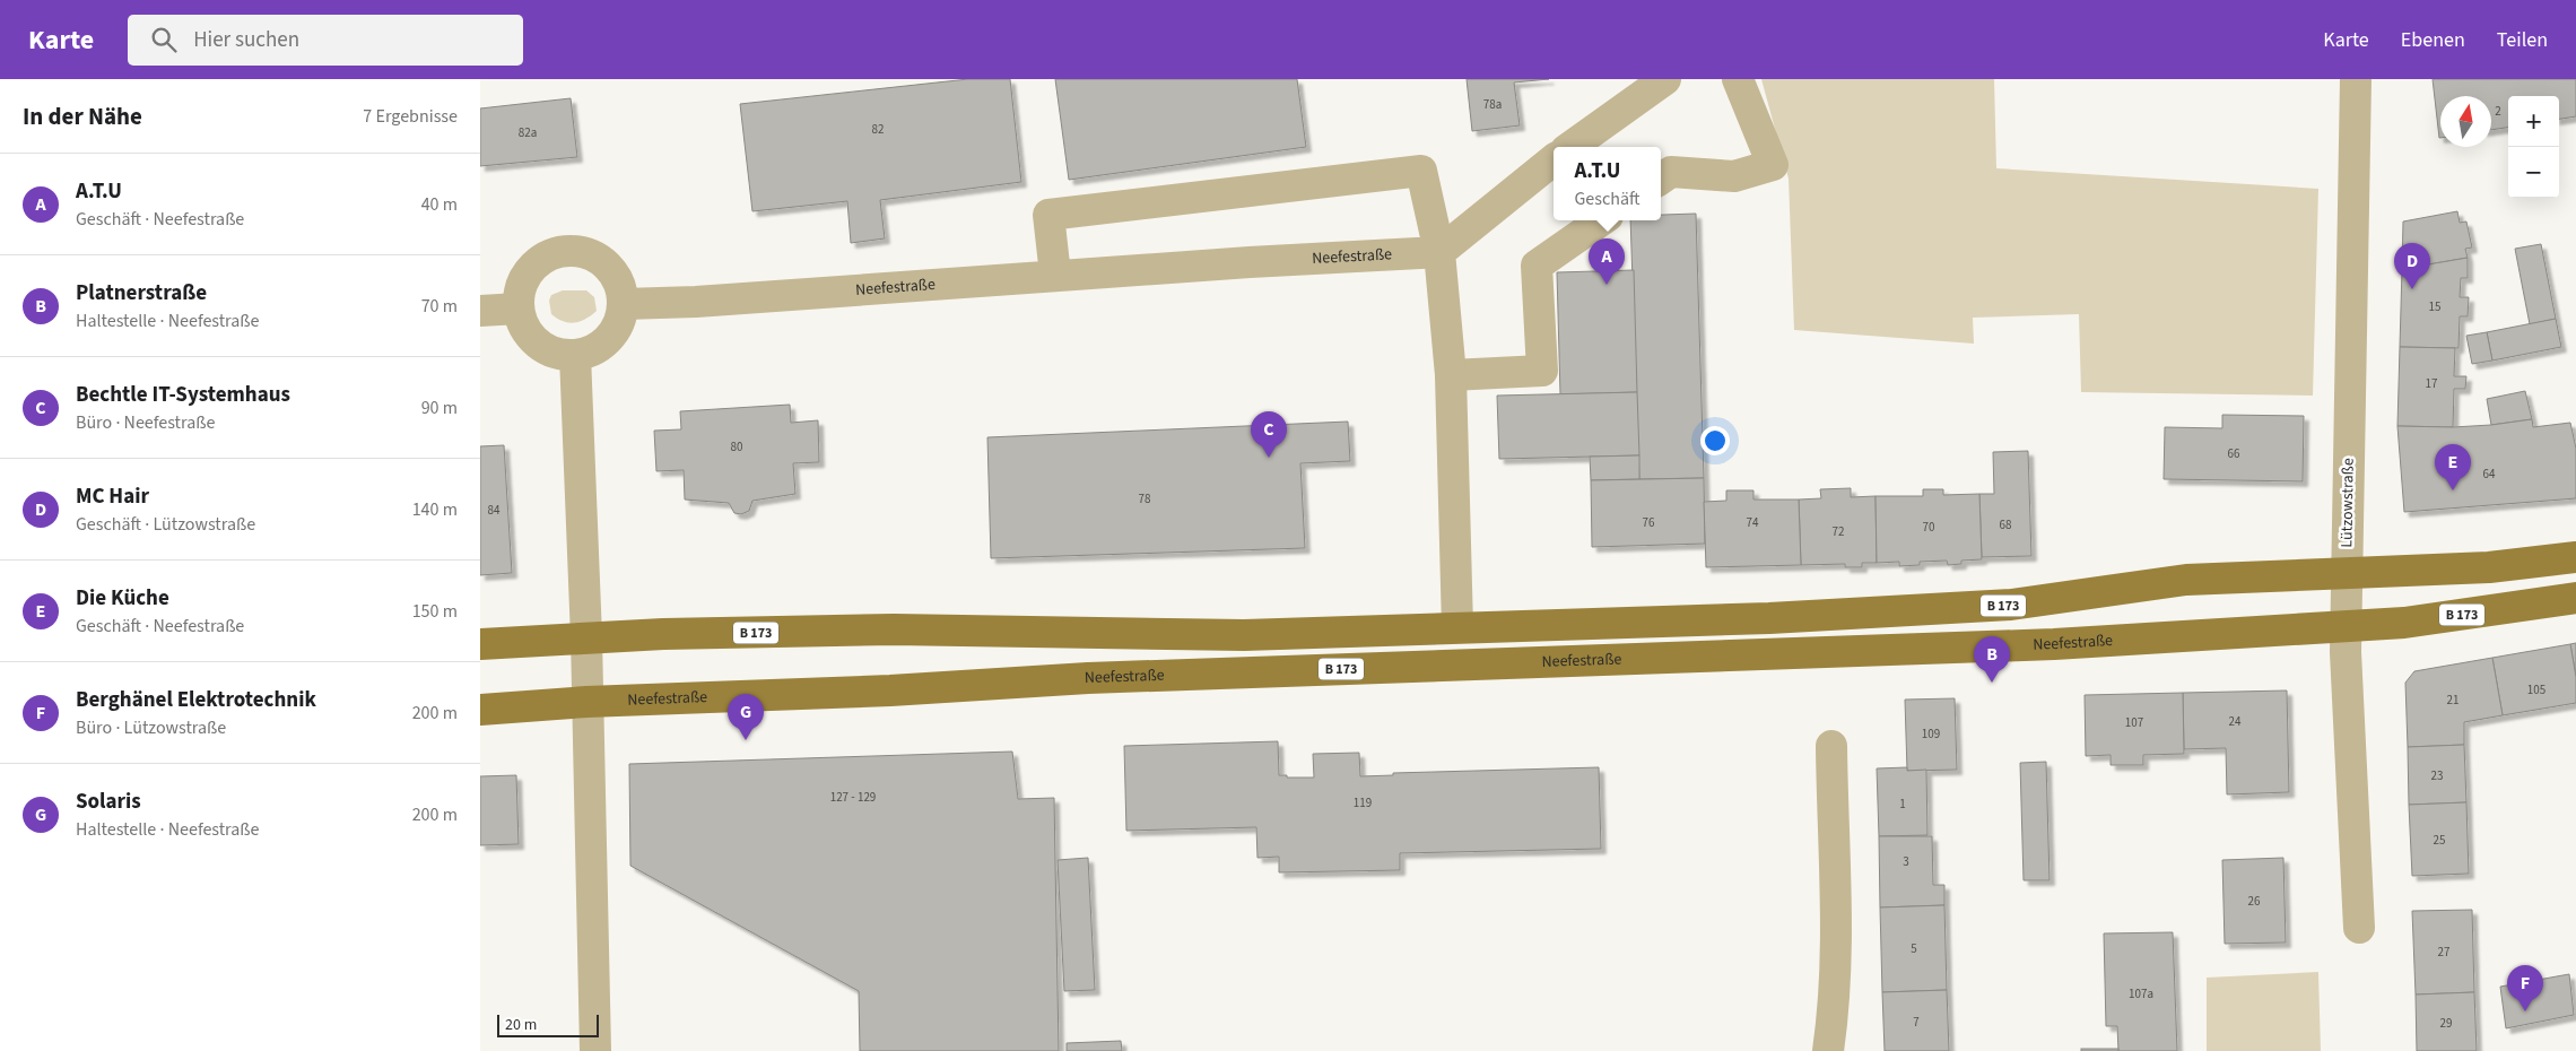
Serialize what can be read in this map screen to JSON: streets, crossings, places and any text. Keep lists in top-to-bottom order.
{
  "streets": {
    "main road": ["Neefestraße", "B 173"],
    "street": ["Lützowstraße"]
  },
  "crossings": [
    ["Neefestraße", "Lützowstraße"],
    ["Lützowstraße", "B 173"]
  ],
  "house_numbers": [
    "78a",
    "2",
    "82",
    "82a",
    "15",
    "17",
    "80",
    "66",
    "64",
    "78",
    "84",
    "76",
    "74",
    "68",
    "70",
    "72",
    "105",
    "21",
    "24",
    "107",
    "109",
    "23",
    "127 - 129",
    "119",
    "1",
    "25",
    "3",
    "26",
    "5",
    "27",
    "107a",
    "7",
    "29"
  ],
  "scale_bar": "20 m",
  "north": "top",
  "page": {
    "header": "Karte",
    "search": "Hier suchen",
    "nav": ["Karte", "Ebenen", "Teilen"],
    "heading": ["In der Nähe", "7 Ergebnisse"],
    "map_buttons": ["+", "−"],
    "popup": ["A.T.U", "Geschäft"],
    "list": [
      {
        "mark": "A",
        "name": "A.T.U",
        "note": "Geschäft · Neefestraße",
        "value": "40 m"
      },
      {
        "mark": "B",
        "name": "Platnerstraße",
        "note": "Haltestelle · Neefestraße",
        "value": "70 m"
      },
      {
        "mark": "C",
        "name": "Bechtle IT-Systemhaus",
        "note": "Büro · Neefestraße",
        "value": "90 m"
      },
      {
        "mark": "D",
        "name": "MC Hair",
        "note": "Geschäft · Lützowstraße",
        "value": "140 m"
      },
      {
        "mark": "E",
        "name": "Die Küche",
        "note": "Geschäft · Neefestraße",
        "value": "150 m"
      },
      {
        "mark": "F",
        "name": "Berghänel Elektrotechnik",
        "note": "Büro · Lützowstraße",
        "value": "200 m"
      },
      {
        "mark": "G",
        "name": "Solaris",
        "note": "Haltestelle · Neefestraße",
        "value": "200 m"
      }
    ],
    "pins": [
      "A",
      "D",
      "C",
      "E",
      "B",
      "G",
      "F"
    ],
    "scale": "20 m"
  }
}
